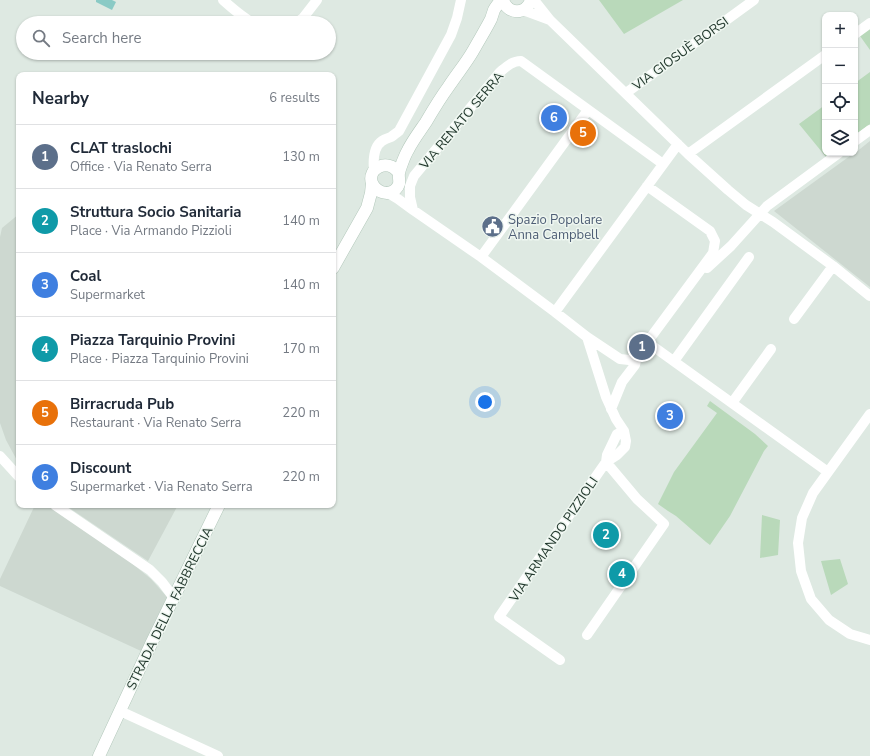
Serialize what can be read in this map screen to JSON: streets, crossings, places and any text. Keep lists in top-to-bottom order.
{
  "streets": {
    "street": [
      "VIA GIOSUÈ BORSI",
      "VIA RENATO SERRA",
      "VIA ARMANDO PIZZIOLI",
      "STRADA DELLA FABBRECCIA"
    ]
  },
  "places": {
    "public building": ["Spazio Popolare Anna Campbell"]
  },
  "page": {
    "map_buttons": ["+", "−"],
    "search": "Search here",
    "heading": ["Nearby", "6 results"],
    "pins": [
      "6",
      "5",
      "1",
      "3",
      "2",
      "4"
    ],
    "list": [
      {
        "mark": "1",
        "name": "CLAT traslochi",
        "note": "Office · Via Renato Serra",
        "value": "130 m"
      },
      {
        "mark": "2",
        "name": "Struttura Socio Sanitaria",
        "note": "Place · Via Armando Pizzioli",
        "value": "140 m"
      },
      {
        "mark": "3",
        "name": "Coal",
        "note": "Supermarket",
        "value": "140 m"
      },
      {
        "mark": "4",
        "name": "Piazza Tarquinio Provini",
        "note": "Place · Piazza Tarquinio Provini",
        "value": "170 m"
      },
      {
        "mark": "5",
        "name": "Birracruda Pub",
        "note": "Restaurant · Via Renato Serra",
        "value": "220 m"
      },
      {
        "mark": "6",
        "name": "Discount",
        "note": "Supermarket · Via Renato Serra",
        "value": "220 m"
      }
    ]
  }
}
